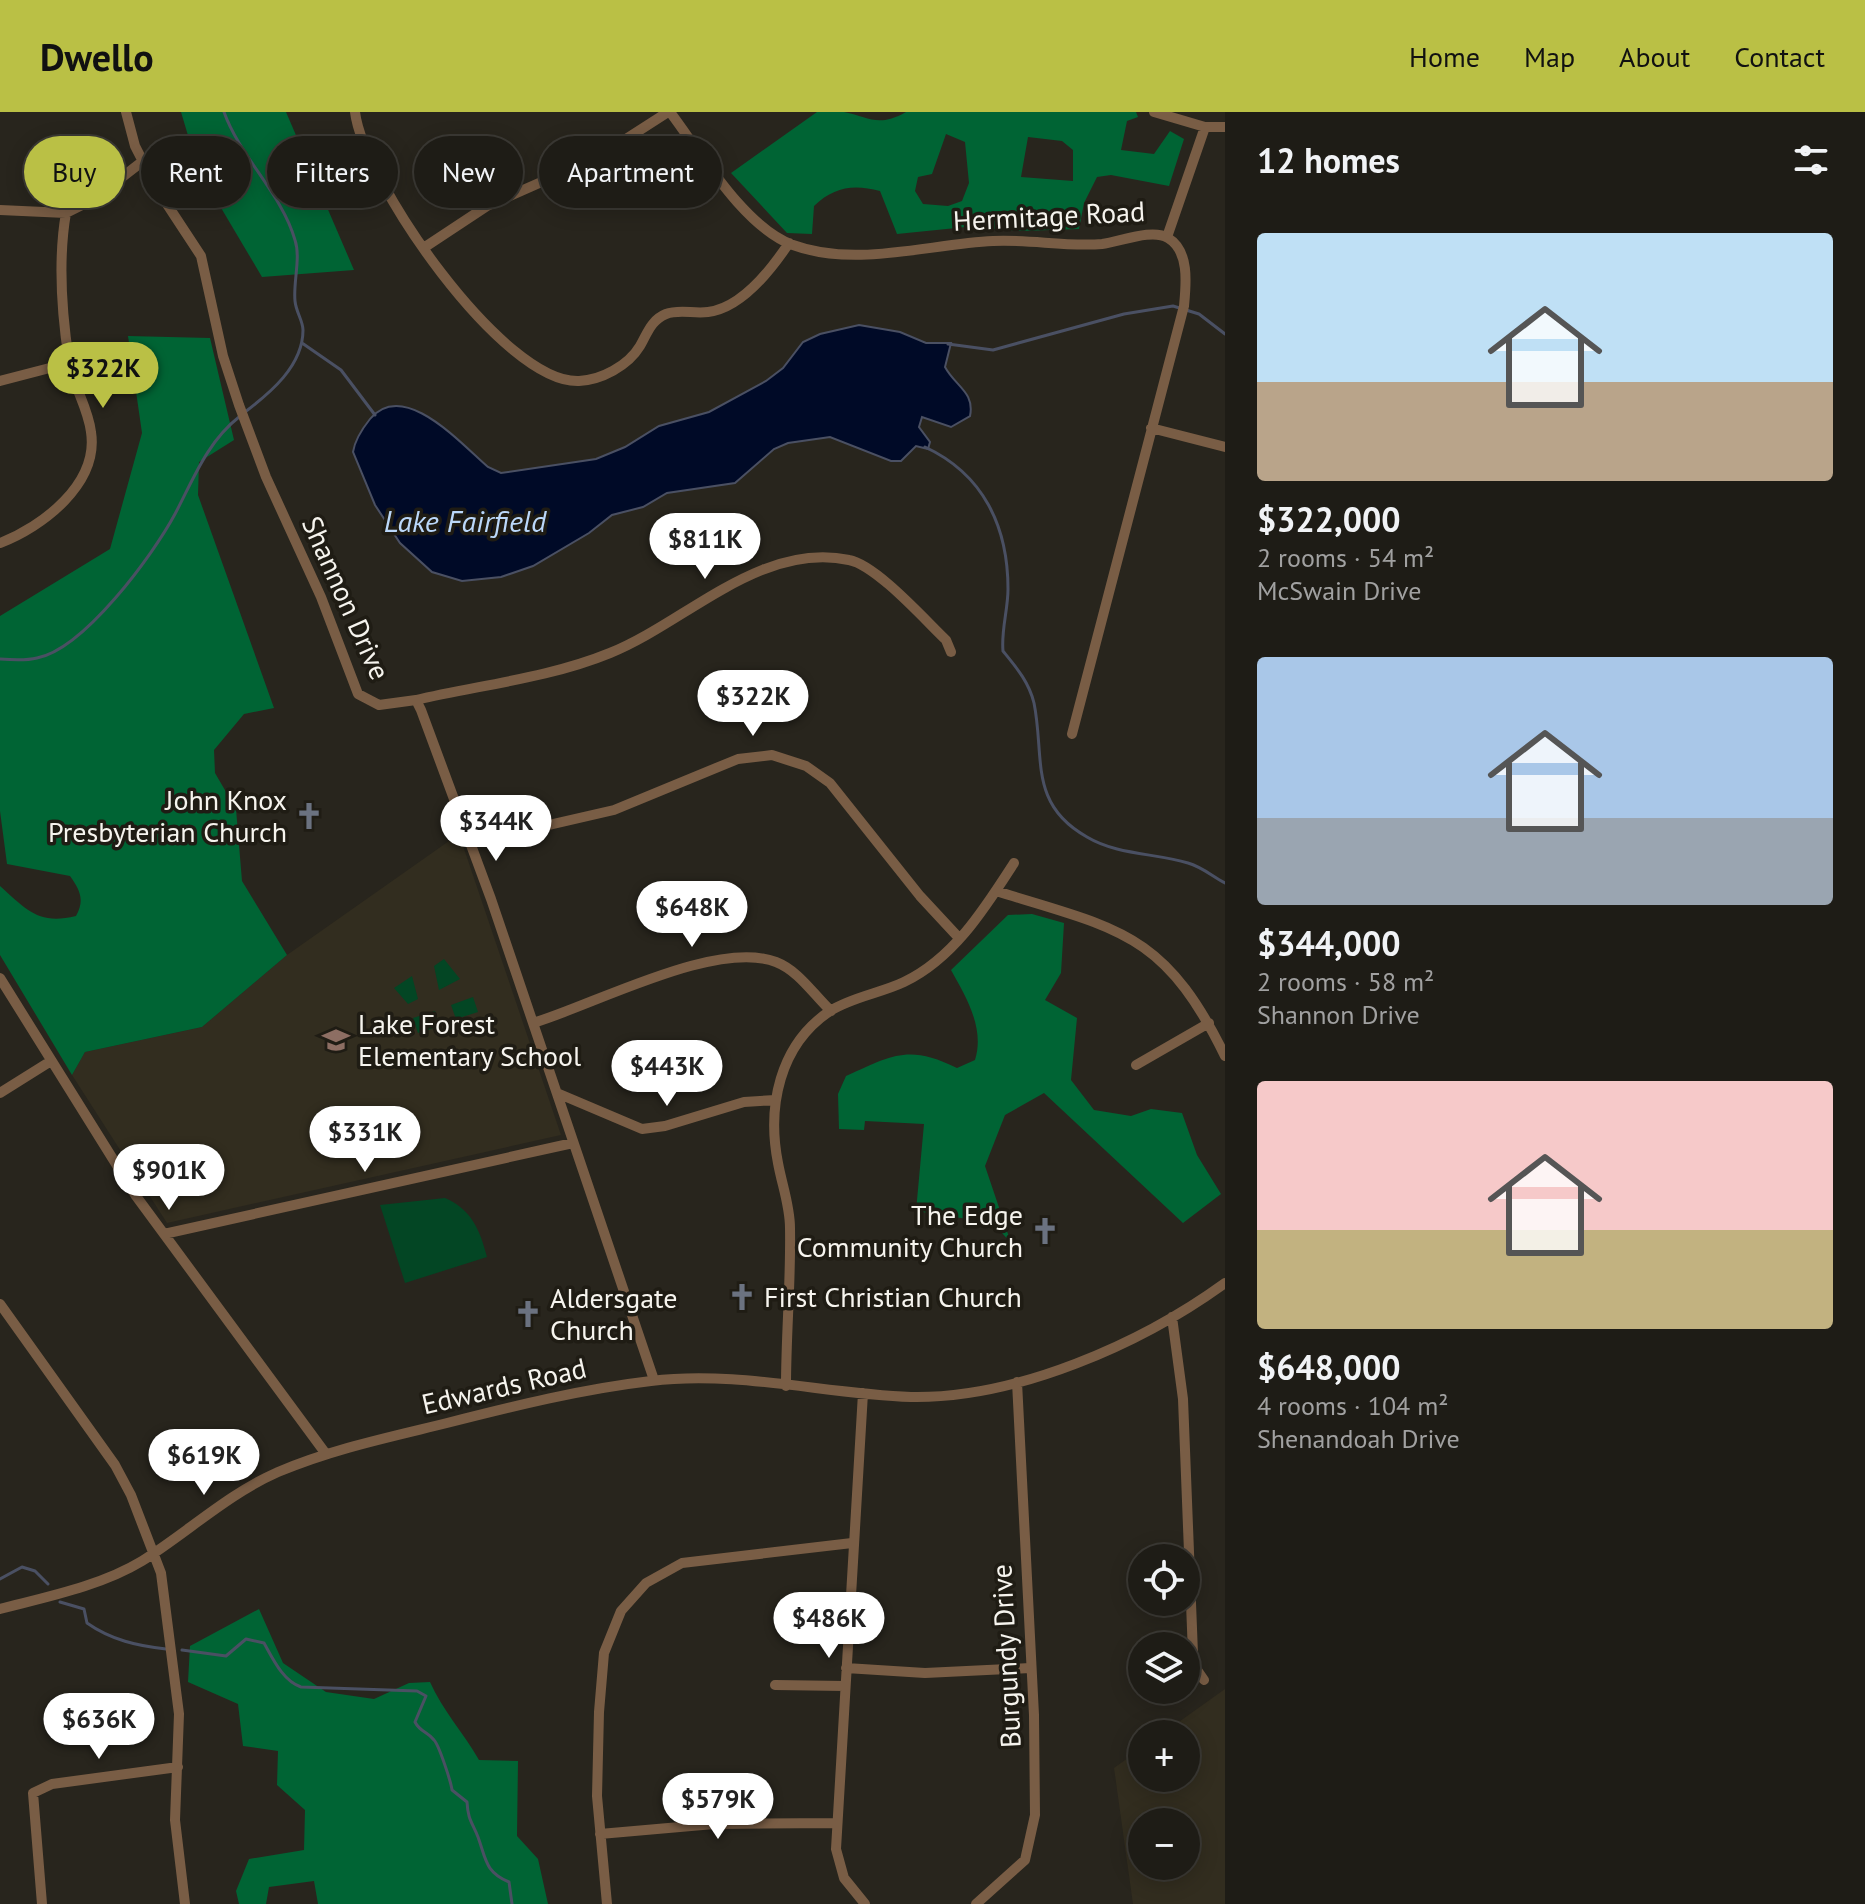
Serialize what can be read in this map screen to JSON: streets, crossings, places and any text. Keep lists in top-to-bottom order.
{
  "streets": {
    "street": [
      "Hermitage Road",
      "Shannon Drive",
      "Edwards Road",
      "Burgundy Drive"
    ]
  },
  "crossings": [
    ["Shannon Drive", "Edwards Road"],
    ["Edwards Road", "Burgundy Drive"]
  ],
  "water": ["Lake Fairfield"],
  "places": {
    "church": [
      "John Knox Presbyterian Church",
      "The Edge Community Church",
      "First Christian Church",
      "Aldersgate Church"
    ],
    "school or university": ["Lake Forest Elementary School"]
  },
  "page": {
    "header": "Dwello",
    "nav": [
      "Home",
      "Map",
      "About",
      "Contact"
    ],
    "heading": "12 homes",
    "chip": [
      "Buy",
      "Rent",
      "Filters",
      "New",
      "Apartment"
    ],
    "list": [
      {
        "name": "$322,000",
        "note": "2 rooms · 54 m² · McSwain Drive"
      },
      {
        "name": "$344,000",
        "note": "2 rooms · 58 m² · Shannon Drive"
      },
      {
        "name": "$648,000",
        "note": "4 rooms · 104 m² · Shenandoah Drive"
      }
    ],
    "price": [
      "$322K",
      "$811K",
      "$322K",
      "$344K",
      "$648K",
      "$443K",
      "$331K",
      "$901K",
      "$619K",
      "$486K",
      "$636K",
      "$579K"
    ],
    "map_buttons": ["+", "−"]
  }
}
